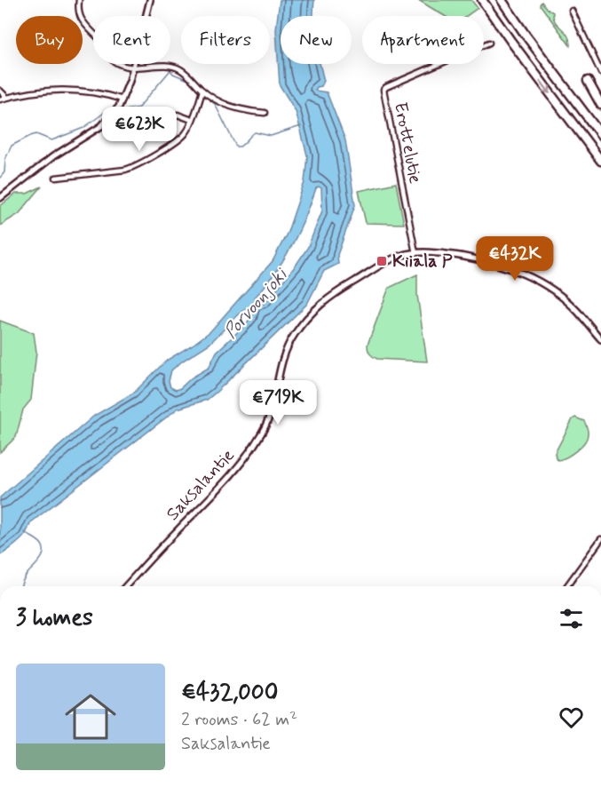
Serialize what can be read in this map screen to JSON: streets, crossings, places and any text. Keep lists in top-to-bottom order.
{
  "streets": {
    "street": ["Erottelutie", "Saksalantie"]
  },
  "crossings": [
    ["Erottelutie", "Saksalantie"]
  ],
  "water": ["Porvoonjoki"],
  "places": {
    "transit": ["Kiiala P"]
  },
  "page": {
    "chip": [
      "Buy",
      "Rent",
      "Filters",
      "New",
      "Apartment"
    ],
    "price": ["€623K", "€432K", "€719K"],
    "heading": "3 homes",
    "list": [
      {
        "name": "€432,000",
        "note": "2 rooms · 62 m² · Saksalantie"
      }
    ]
  }
}
